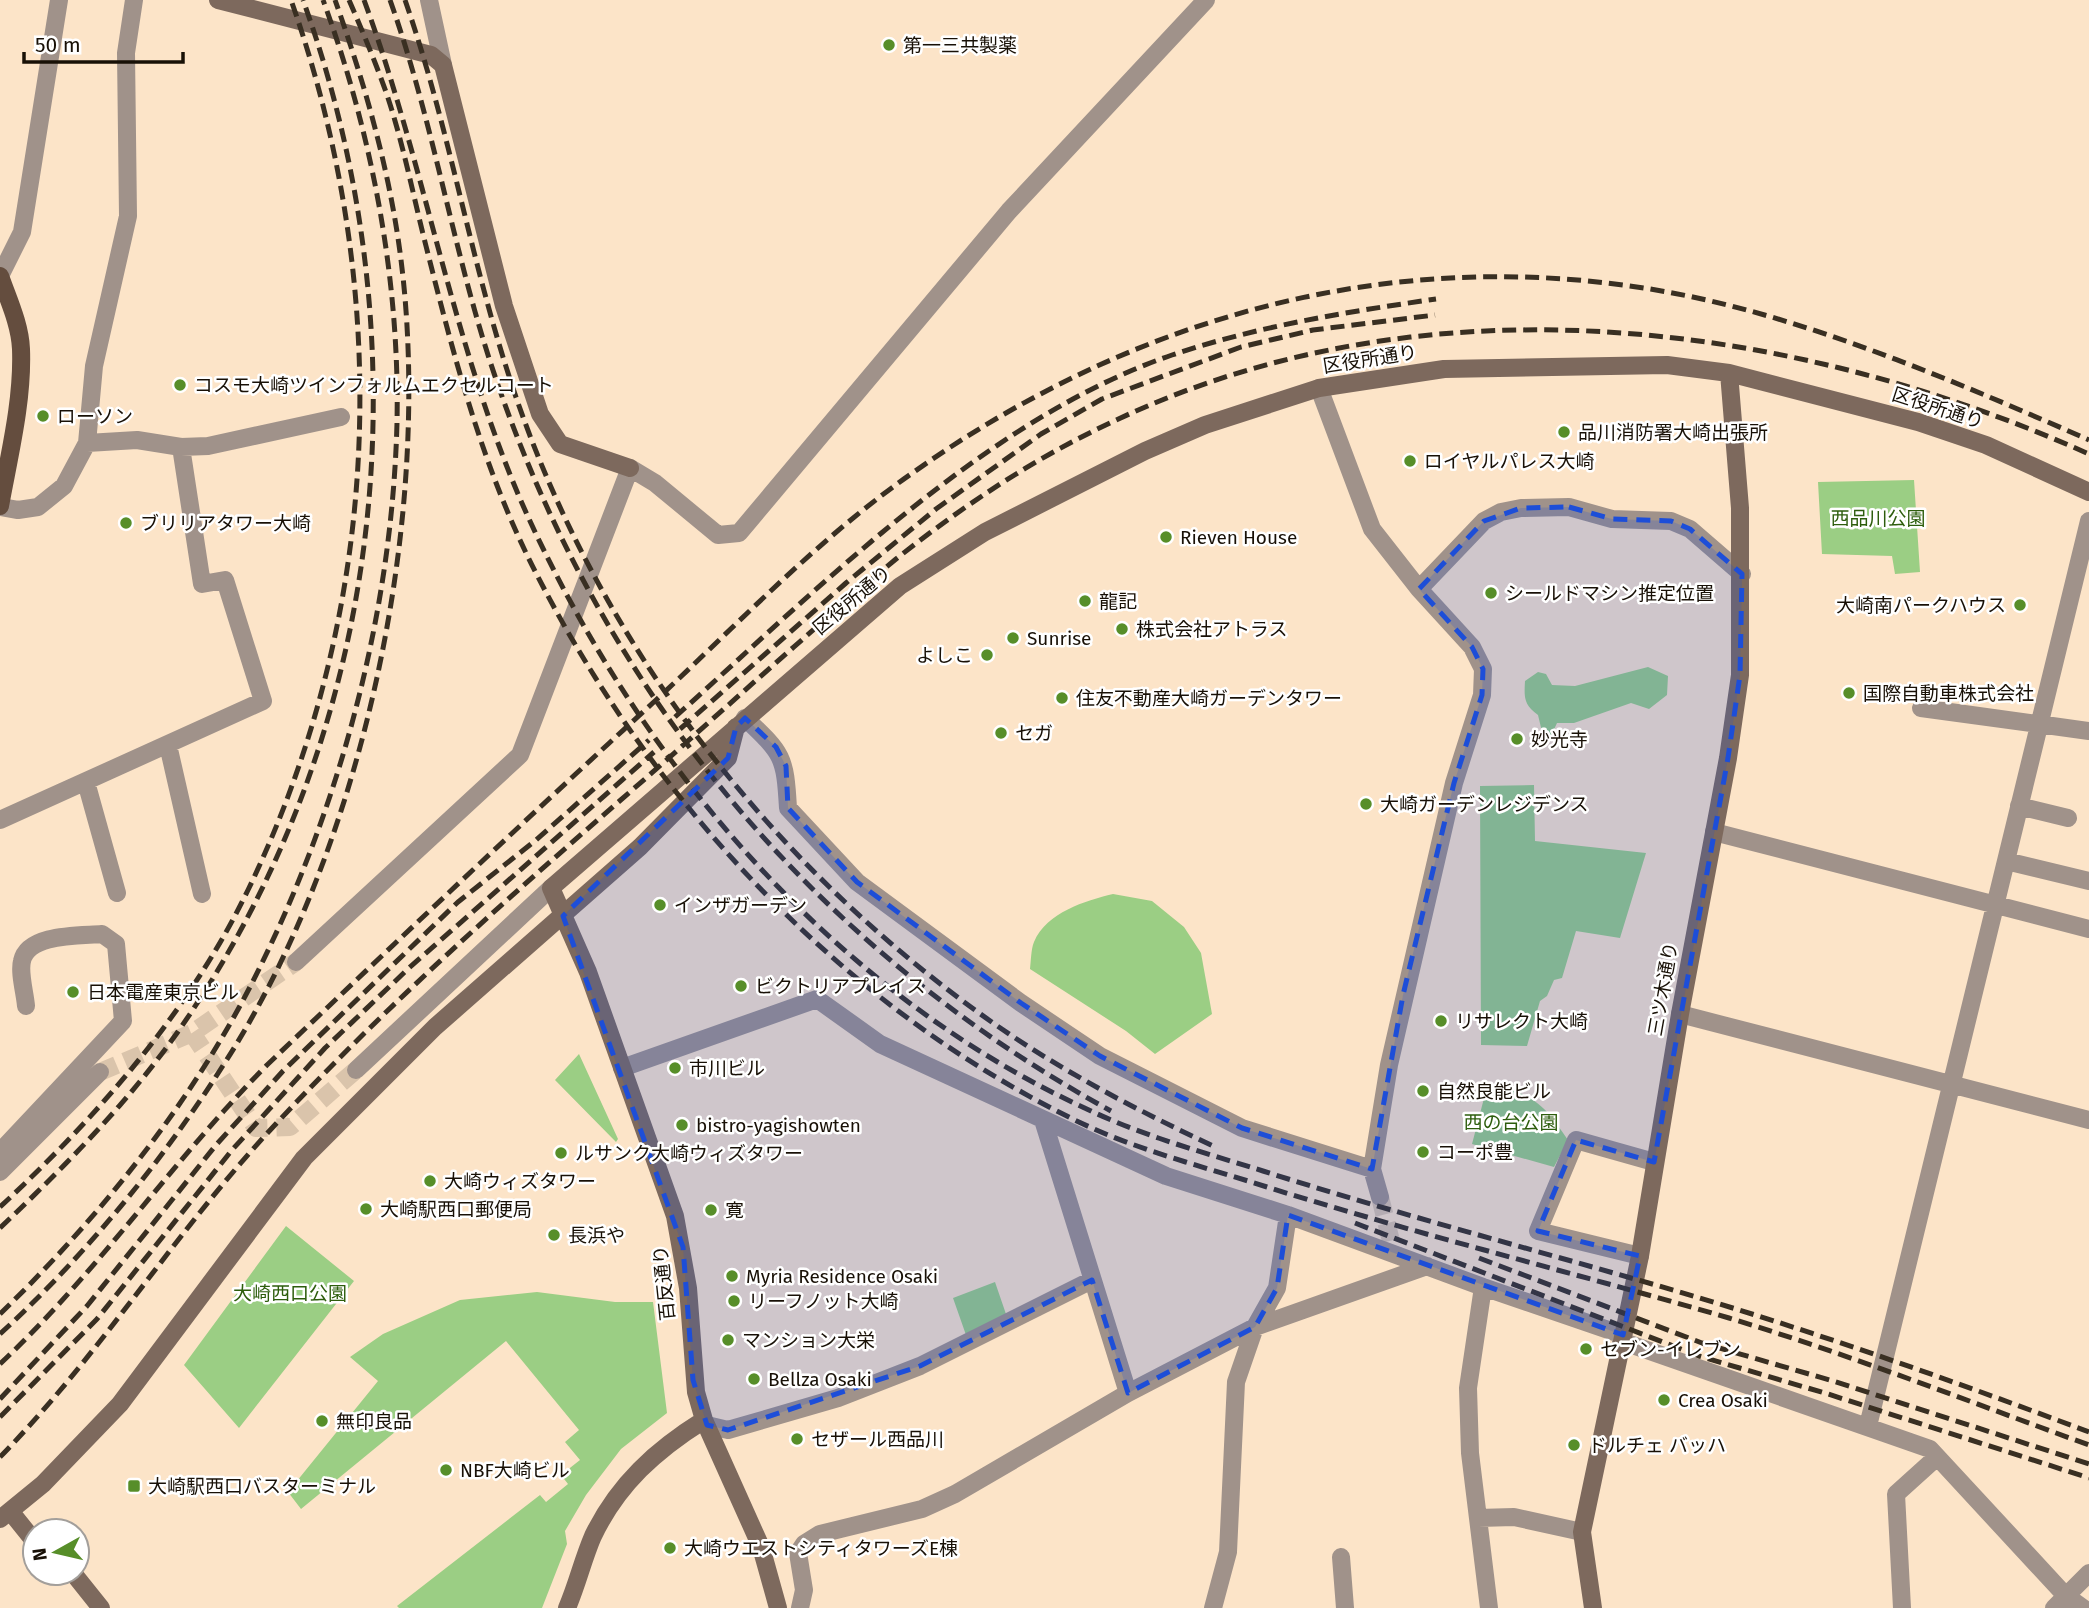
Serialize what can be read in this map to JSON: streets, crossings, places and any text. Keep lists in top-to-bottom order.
{
  "streets": {
    "street": ["区役所通り", "三ツ木通り", "百反通り"]
  },
  "crossings": [
    ["区役所通り", "三ツ木通り"],
    ["区役所通り", "百反通り"]
  ],
  "parks": ["西品川公園", "西の台公園", "大崎西口公園"],
  "places": {
    "other": [
      "第一三共製薬",
      "コスモ大崎ツインフォルムエクセルコート",
      "ローソン",
      "品川消防署大崎出張所",
      "ロイヤルパレス大崎",
      "ブリリアタワー大崎",
      "Rieven House",
      "シールドマシン推定位置",
      "龍記",
      "大崎南パークハウス",
      "株式会社アトラス",
      "Sunrise",
      "よしこ",
      "国際自動車株式会社",
      "住友不動産大崎ガーデンタワー",
      "セガ",
      "妙光寺",
      "大崎ガーデンレジデンス",
      "インザガーデン",
      "ビクトリアプレイス",
      "日本電産東京ビル",
      "リサレクト大崎",
      "市川ビル",
      "自然良能ビル",
      "bistro-yagishowten",
      "コーポ豊",
      "ルサンク大崎ウィズタワー",
      "大崎ウィズタワー",
      "大崎駅西口郵便局",
      "寛",
      "長浜や",
      "Myria Residence Osaki",
      "リーフノット大崎",
      "マンション大栄",
      "セブン-イレブン",
      "Bellza Osaki",
      "Crea Osaki",
      "無印良品",
      "セザール西品川",
      "ドルチェ バッハ",
      "NBF大崎ビル",
      "大崎ウエストシティタワーズE棟"
    ],
    "transit": ["大崎駅西口バスターミナル"]
  },
  "scale_bar": "50 m",
  "north": "left"
}
